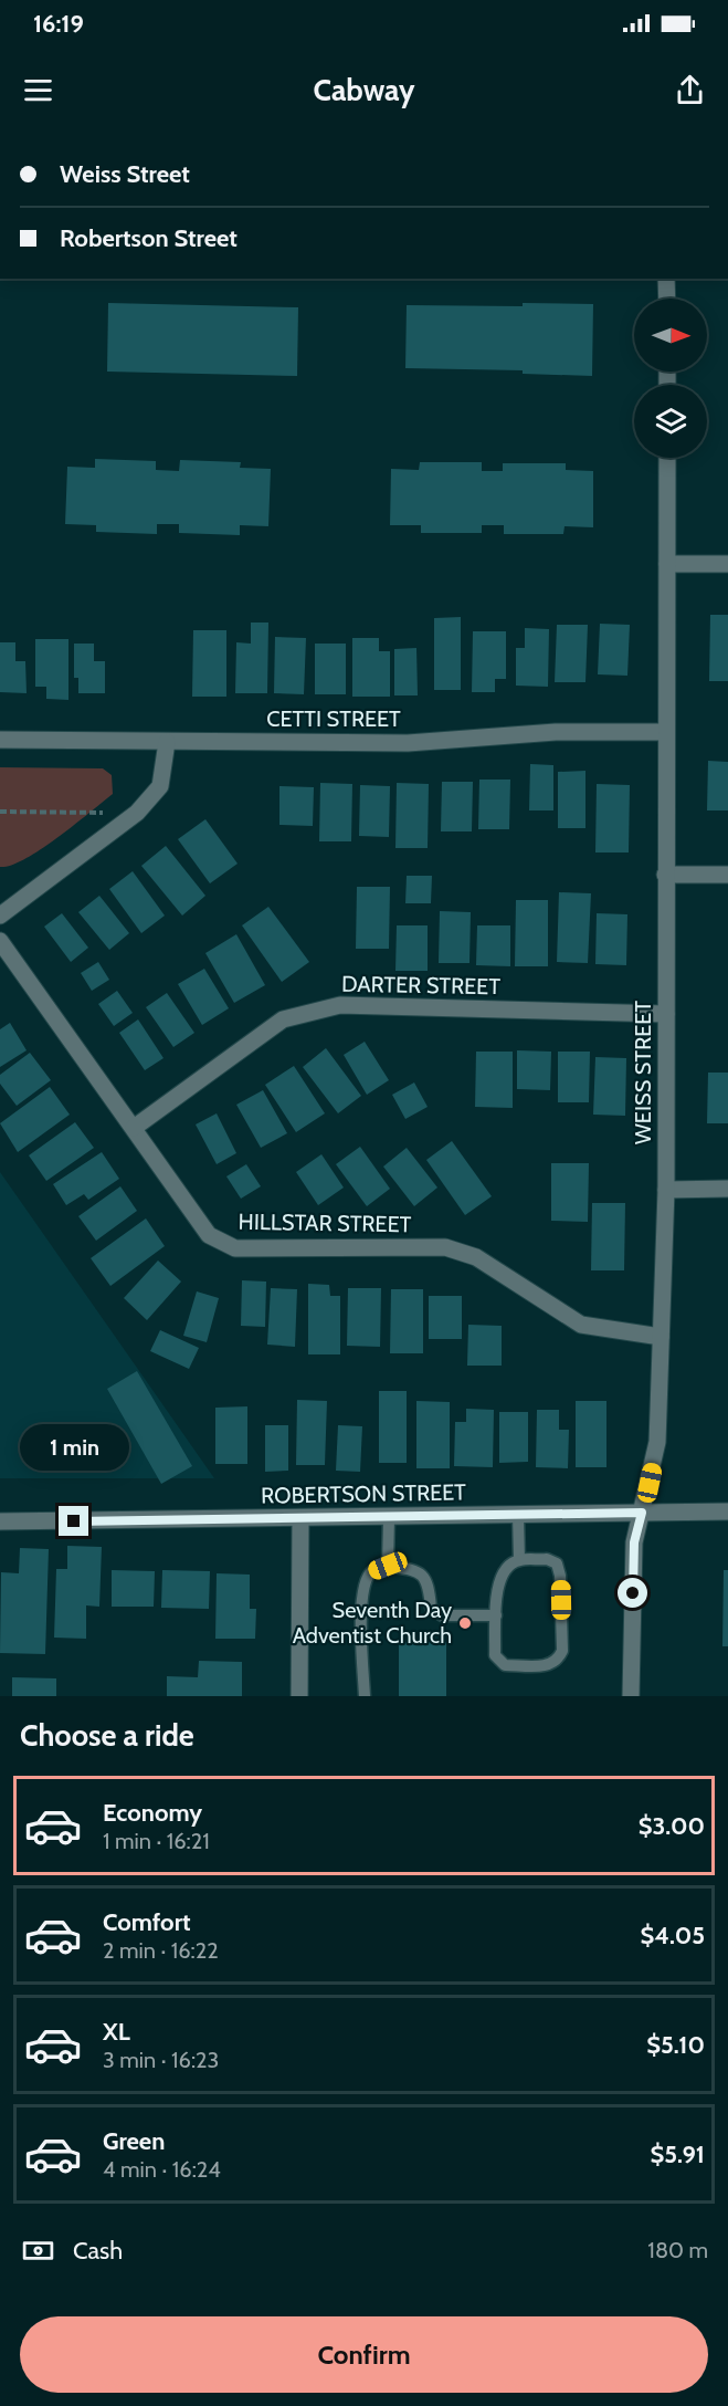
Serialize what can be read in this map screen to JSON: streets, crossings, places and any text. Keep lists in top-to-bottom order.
{
  "streets": {
    "street": [
      "CETTI STREET",
      "DARTER STREET",
      "WEISS STREET",
      "HILLSTAR STREET",
      "ROBERTSON STREET"
    ]
  },
  "crossings": [
    ["CETTI STREET", "WEISS STREET"],
    ["DARTER STREET", "WEISS STREET"],
    ["DARTER STREET", "HILLSTAR STREET"],
    ["WEISS STREET", "HILLSTAR STREET"],
    ["WEISS STREET", "ROBERTSON STREET"]
  ],
  "places": ["Seventh Day Adventist Church"],
  "north": "right",
  "page": {
    "status": "16:19",
    "header": "Cabway",
    "banner": ["Weiss Street", "Robertson Street"],
    "bubble": "1 min",
    "heading": "Choose a ride",
    "list": [
      {
        "name": "Economy",
        "note": "1 min · 16:21",
        "value": "$3.00"
      },
      {
        "name": "Comfort",
        "note": "2 min · 16:22",
        "value": "$4.05"
      },
      {
        "name": "XL",
        "note": "3 min · 16:23",
        "value": "$5.10"
      },
      {
        "name": "Green",
        "note": "4 min · 16:24",
        "value": "$5.91"
      }
    ],
    "pay": ["Cash", "180 m"],
    "buttons": "Confirm"
  }
}
